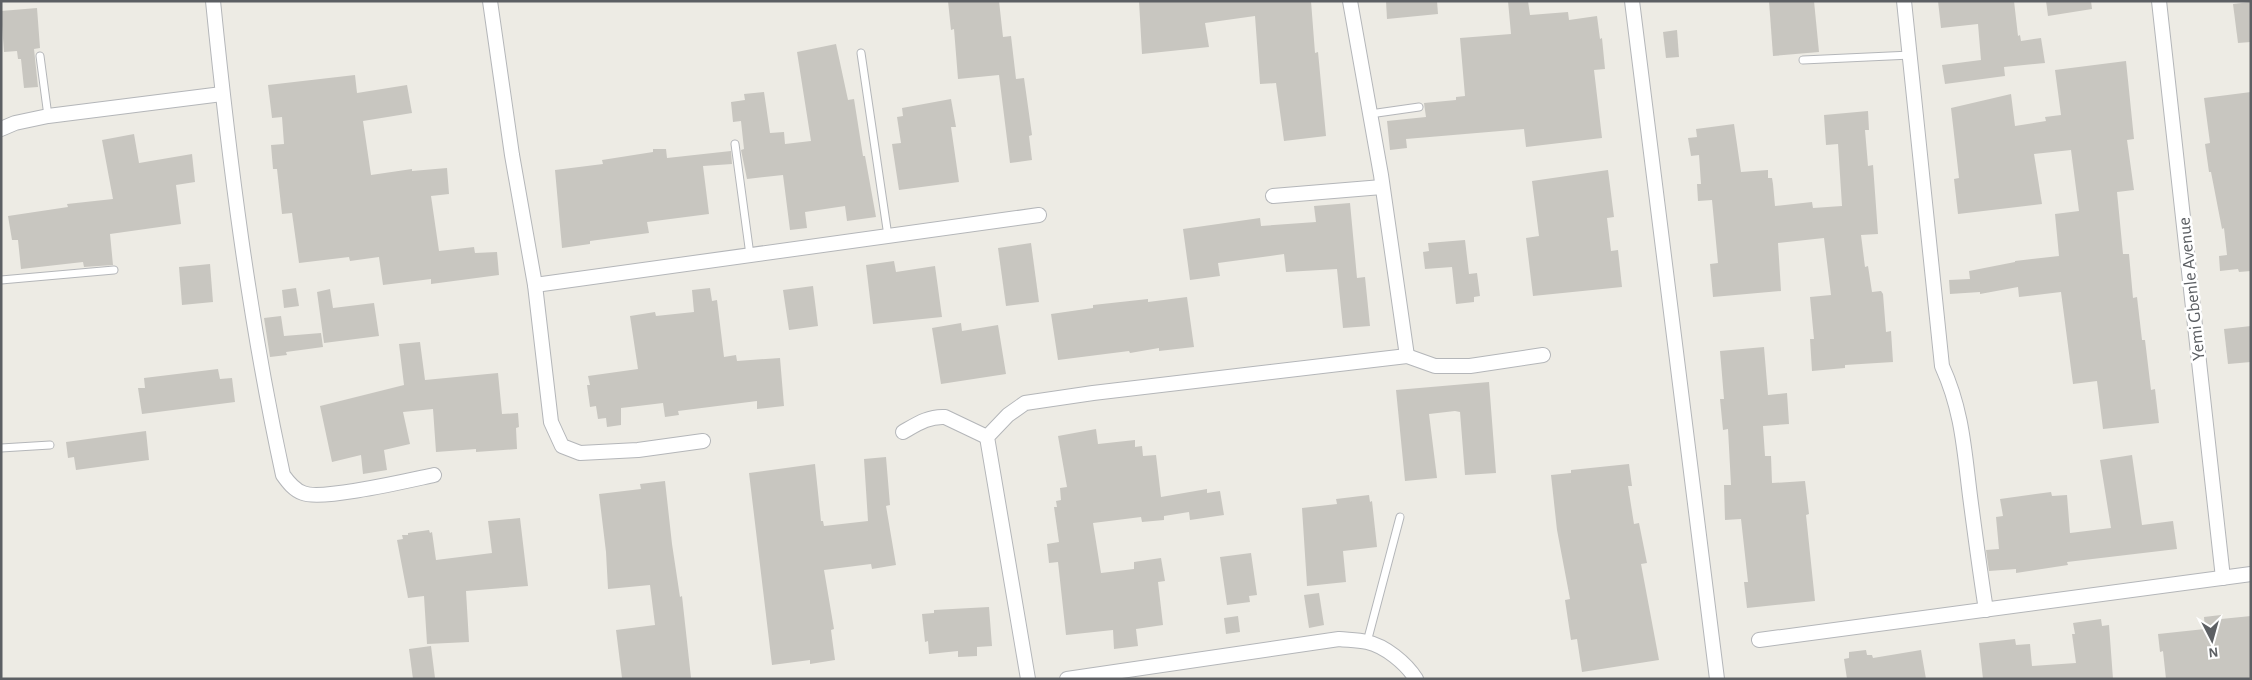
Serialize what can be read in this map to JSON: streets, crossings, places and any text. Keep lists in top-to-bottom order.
{
  "streets": {
    "street": ["Yemi Gbenle Avenue"]
  },
  "north": "bottom"
}
